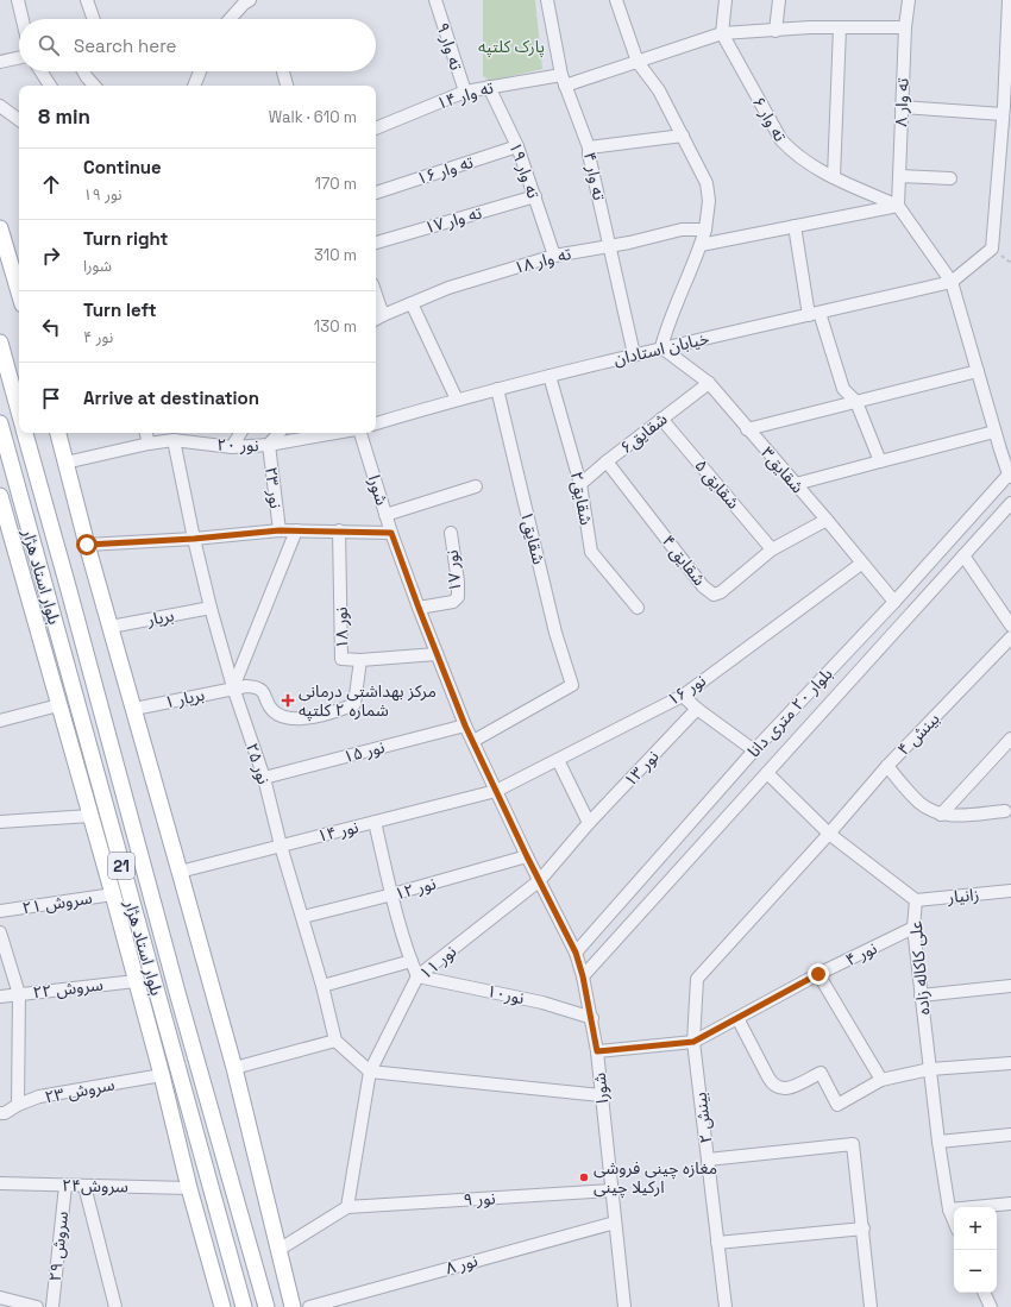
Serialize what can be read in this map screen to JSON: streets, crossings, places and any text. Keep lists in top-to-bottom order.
{
  "streets": {
    "main road": ["بلوار استاد هژار", "21"],
    "street": [
      "ته وار ۹",
      "ته وار ۱۴",
      "ته وار ۸",
      "ته وار ۶",
      "ته وار ۱۶",
      "ته وار ۱۹",
      "ته وار ۴",
      "ته وار ۱۷",
      "ته وار ۱۸",
      "خیابان استادان",
      "شقایق۶",
      "نور ۲۰",
      "شقایق۳",
      "شقایق ۵",
      "نور ۲۳",
      "شورا",
      "شقایق۲",
      "شقایق۱",
      "شقایق ۴",
      "نور ۱۷",
      "بریار",
      "نور ۱۸",
      "نور ۱۶",
      "بریار ۱",
      "بلوار ۲۰ متری دانا",
      "بینش ۴",
      "نور ۱۵",
      "نور ۲۵",
      "نور ۱۳",
      "نور ۱۴",
      "نور ۱۲",
      "زانیار",
      "سروش ۲۱",
      "نور ۴",
      "نور ۱۱",
      "علی کاکاله زاده",
      "سروش ۲۲",
      "نور۱۰",
      "سروش ۲۳",
      "بینش ۲",
      "سروش۲۴",
      "نور ۹",
      "سروش ۲۹",
      "نور ۸"
    ]
  },
  "crossings": [
    ["ته وار ۹", "ته وار ۱۴"],
    ["ته وار ۱۴", "ته وار ۸"],
    ["ته وار ۱۴", "ته وار ۶"],
    ["ته وار ۱۴", "ته وار ۱۹"],
    ["ته وار ۱۴", "ته وار ۴"],
    ["ته وار ۸", "ته وار ۶"],
    ["ته وار ۱۶", "ته وار ۱۹"],
    ["ته وار ۱۹", "ته وار ۱۷"],
    ["ته وار ۱۹", "ته وار ۱۸"],
    ["ته وار ۴", "ته وار ۱۸"],
    ["ته وار ۴", "خیابان استادان"],
    ["خیابان استادان", "شقایق۳"],
    ["خیابان استادان", "شقایق۲"],
    ["خیابان استادان", "شقایق۱"],
    ["شقایق۶", "شقایق۳"],
    ["شقایق۶", "شقایق ۵"],
    ["شقایق۶", "شقایق۲"],
    ["شقایق۶", "شقایق ۴"],
    ["نور ۲۰", "نور ۲۳"],
    ["نور ۲۰", "نور ۲۵"],
    ["شقایق۳", "شقایق ۴"],
    ["شقایق۳", "نور ۱۶"],
    ["شقایق۳", "بلوار ۲۰ متری دانا"],
    ["شقایق ۵", "شقایق ۴"],
    ["شورا", "شقایق۱"],
    ["شورا", "نور ۱۷"],
    ["شورا", "نور ۱۸"],
    ["شورا", "نور ۱۶"],
    ["شورا", "بلوار ۲۰ متری دانا"],
    ["شورا", "نور ۱۵"],
    ["شورا", "نور ۱۳"],
    ["شورا", "نور ۱۴"],
    ["شورا", "نور ۱۲"],
    ["شورا", "نور ۴"],
    ["شورا", "نور ۱۱"],
    ["شورا", "نور۱۰"],
    ["شورا", "نور ۹"],
    ["شورا", "نور ۸"],
    ["بلوار استاد هژار", "سروش ۲۱"],
    ["بلوار استاد هژار", "سروش ۲۲"],
    ["بلوار استاد هژار", "سروش ۲۳"],
    ["بلوار استاد هژار", "سروش۲۴"],
    ["بریار", "نور ۲۵"],
    ["نور ۱۸", "بریار ۱"],
    ["نور ۱۶", "نور ۱۴"],
    ["بریار ۱", "نور ۲۵"],
    ["بلوار ۲۰ متری دانا", "علی کاکاله زاده"],
    ["بینش ۴", "نور ۴"],
    ["بینش ۴", "علی کاکاله زاده"],
    ["بینش ۴", "بینش ۲"],
    ["نور ۱۵", "نور ۲۵"],
    ["نور ۲۵", "نور ۱۴"],
    ["نور ۲۵", "نور ۱۲"],
    ["نور ۱۳", "نور ۱۱"],
    ["زانیار", "علی کاکاله زاده"],
    ["نور ۴", "علی کاکاله زاده"],
    ["نور ۴", "بینش ۲"],
    ["نور ۱۱", "نور۱۰"],
    ["نور ۱۱", "نور ۹"],
    ["سروش۲۴", "سروش ۲۹"]
  ],
  "parks": ["پارک کلتپه"],
  "places": {
    "health": ["مرکز بهداشتی درمانی شماره ۲ کلتپه"],
    "other": ["مغازه چینی فروشی ارکیلا چینی"]
  },
  "page": {
    "search": "Search here",
    "heading": ["8 min", "Walk · 610 m"],
    "list": [
      ["Continue", "نور ۱۹", "170 m"],
      ["Turn right", "شورا", "310 m"],
      ["Turn left", "نور ۴", "130 m"],
      "Arrive at destination"
    ],
    "map_buttons": ["+", "−"]
  }
}
